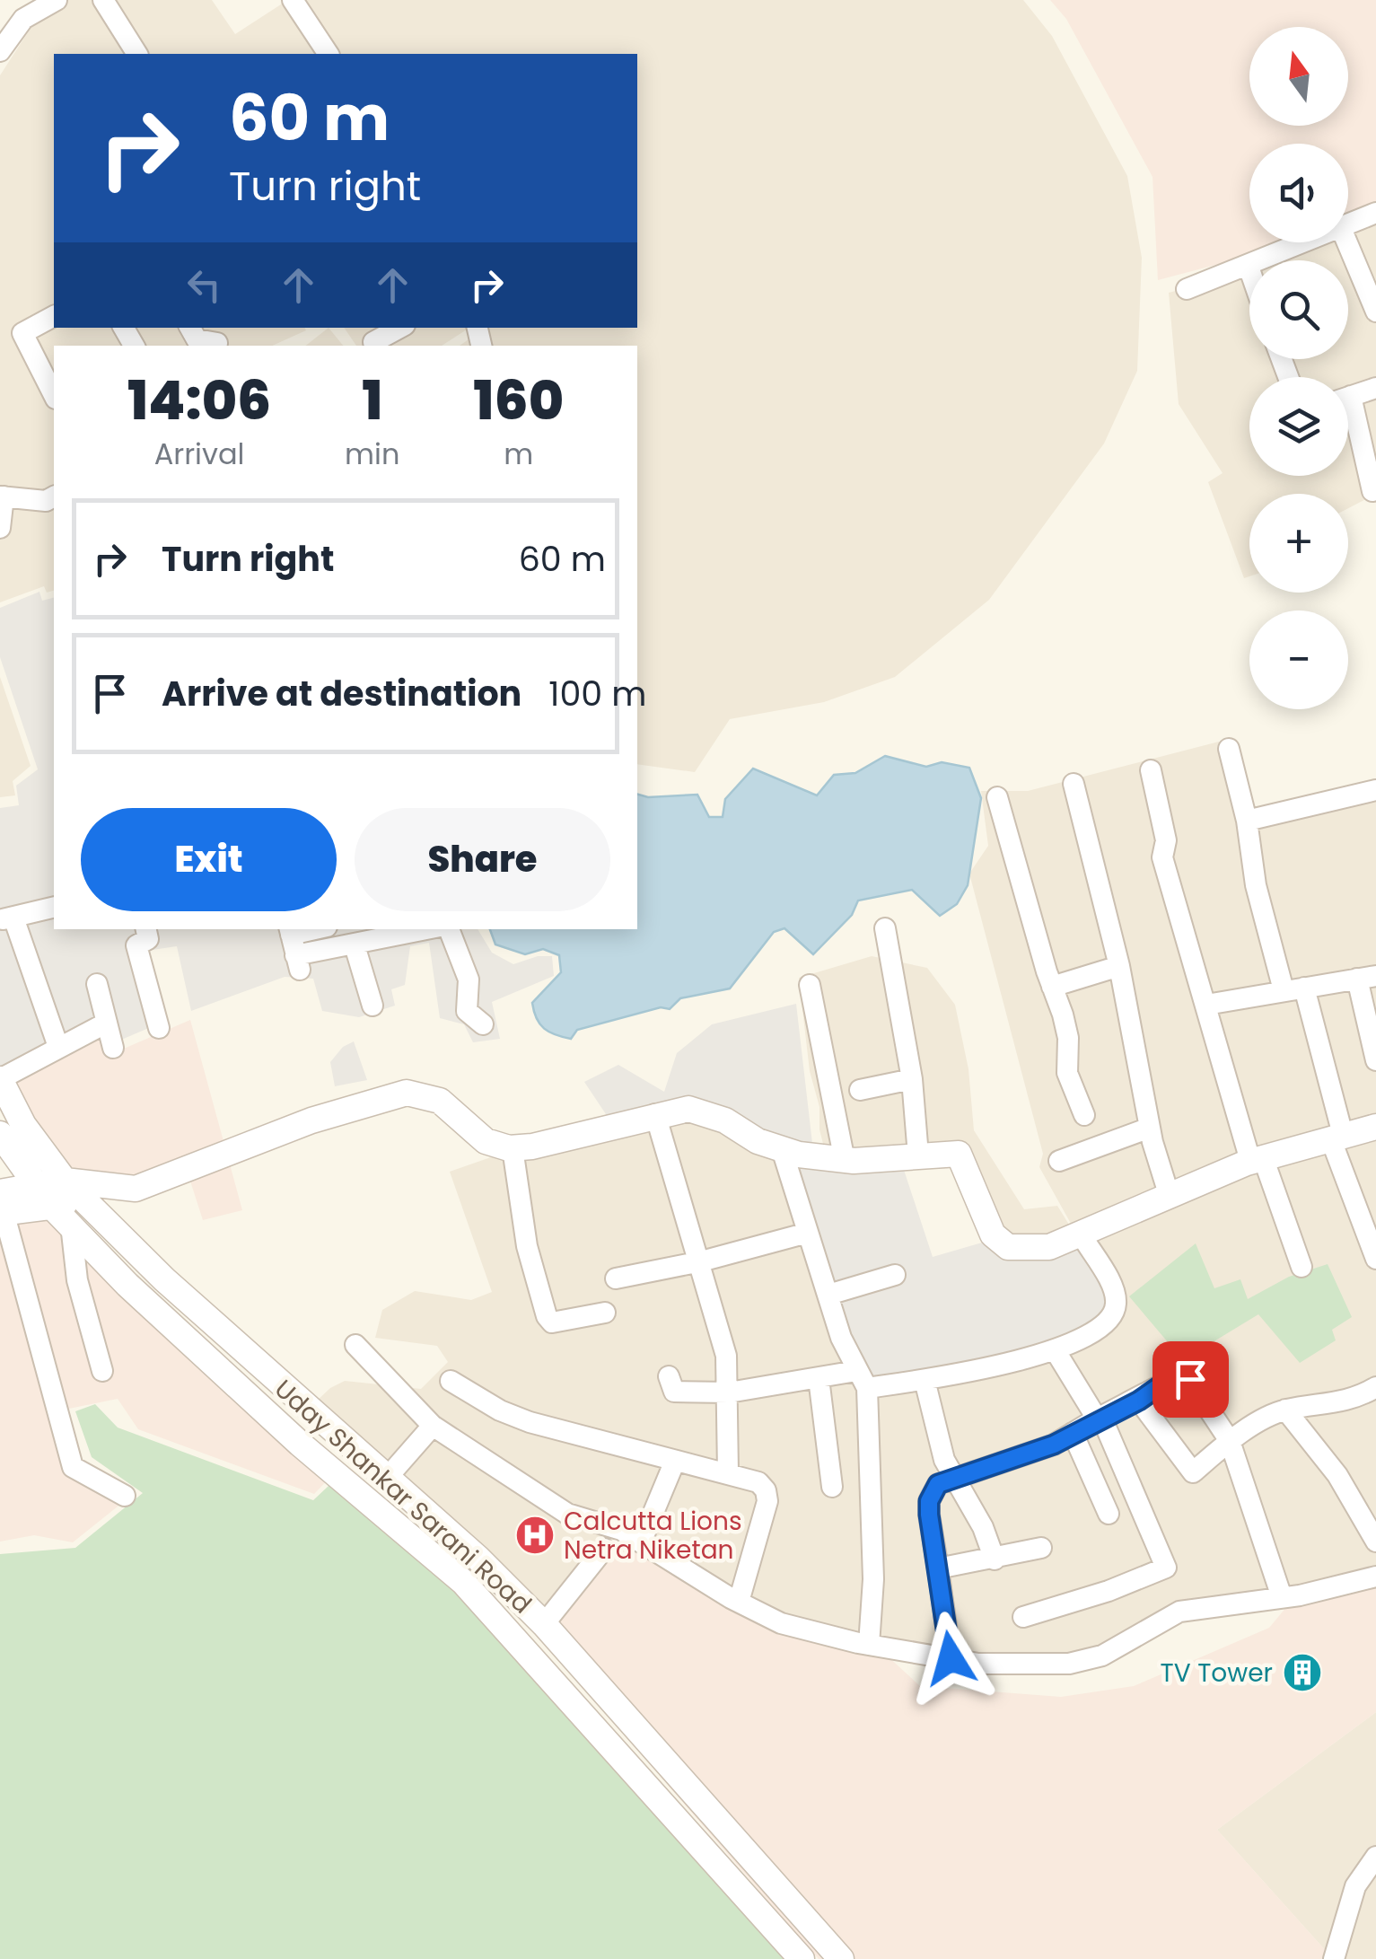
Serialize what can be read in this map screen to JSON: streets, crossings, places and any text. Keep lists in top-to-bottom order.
{
  "streets": {
    "street": ["Uday Shankar Sarani Road"]
  },
  "places": {
    "hospital": ["Calcutta Lions Netra Niketan"],
    "building": ["TV Tower"]
  },
  "north": "top",
  "page": {
    "map_buttons": ["+", "−"],
    "turn": ["60 m", "Turn right"],
    "eta": [
      "14:06",
      "Arrival",
      "1",
      "min",
      "160",
      "m"
    ],
    "list": [
      {
        "name": "Turn right",
        "value": "60 m"
      },
      {
        "name": "Arrive at destination",
        "value": "100 m"
      }
    ],
    "buttons": ["Exit", "Share"]
  }
}
